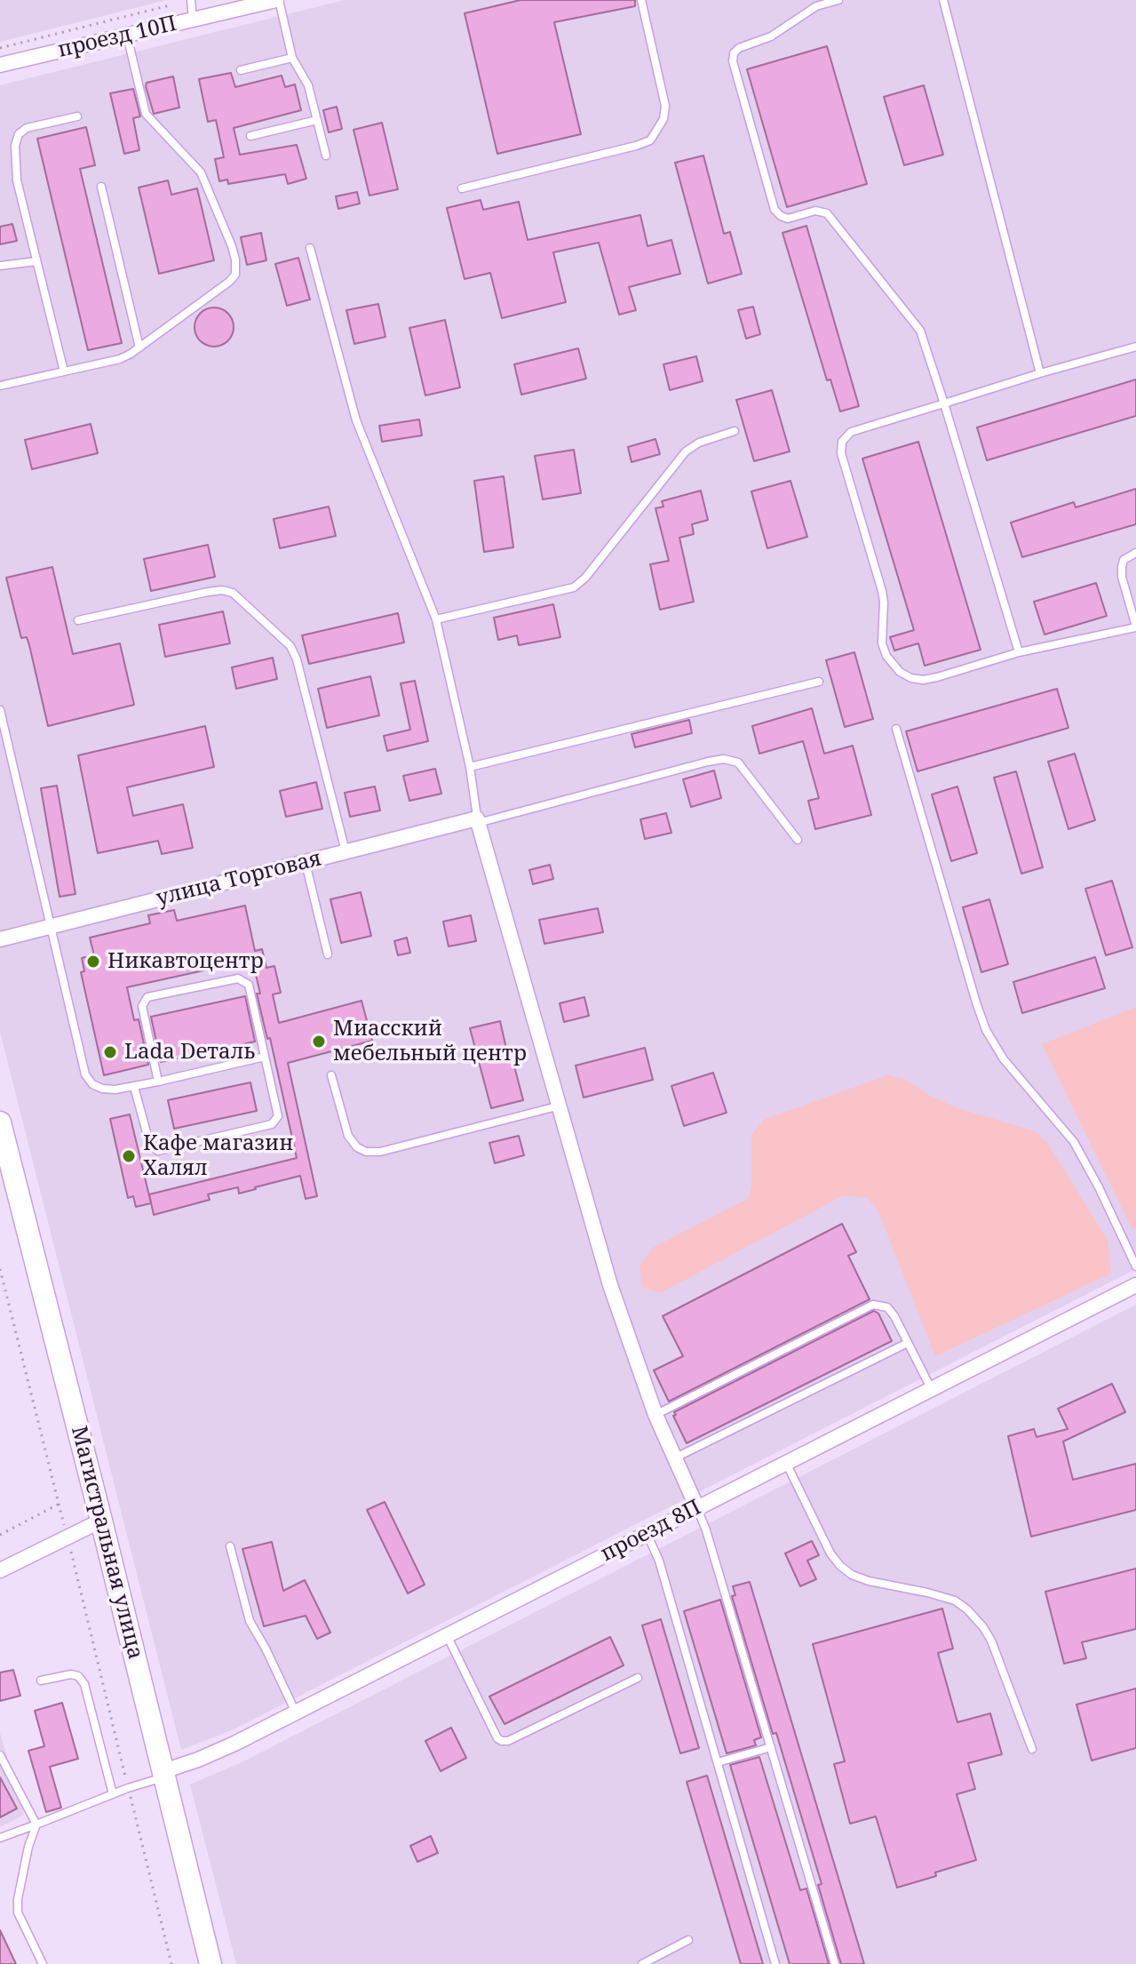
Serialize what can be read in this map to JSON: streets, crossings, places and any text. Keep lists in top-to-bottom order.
{
  "streets": {
    "main road": ["Магистральная улица"],
    "street": ["проезд 10П", "улица Торговая", "проезд 8П"]
  },
  "crossings": [
    ["проезд 8П", "Магистральная улица"]
  ],
  "places": [
    "Никавтоцентр",
    "Миасский мебельный центр",
    "Lada Dеталь",
    "Кафе магазин Халял"
  ]
}
